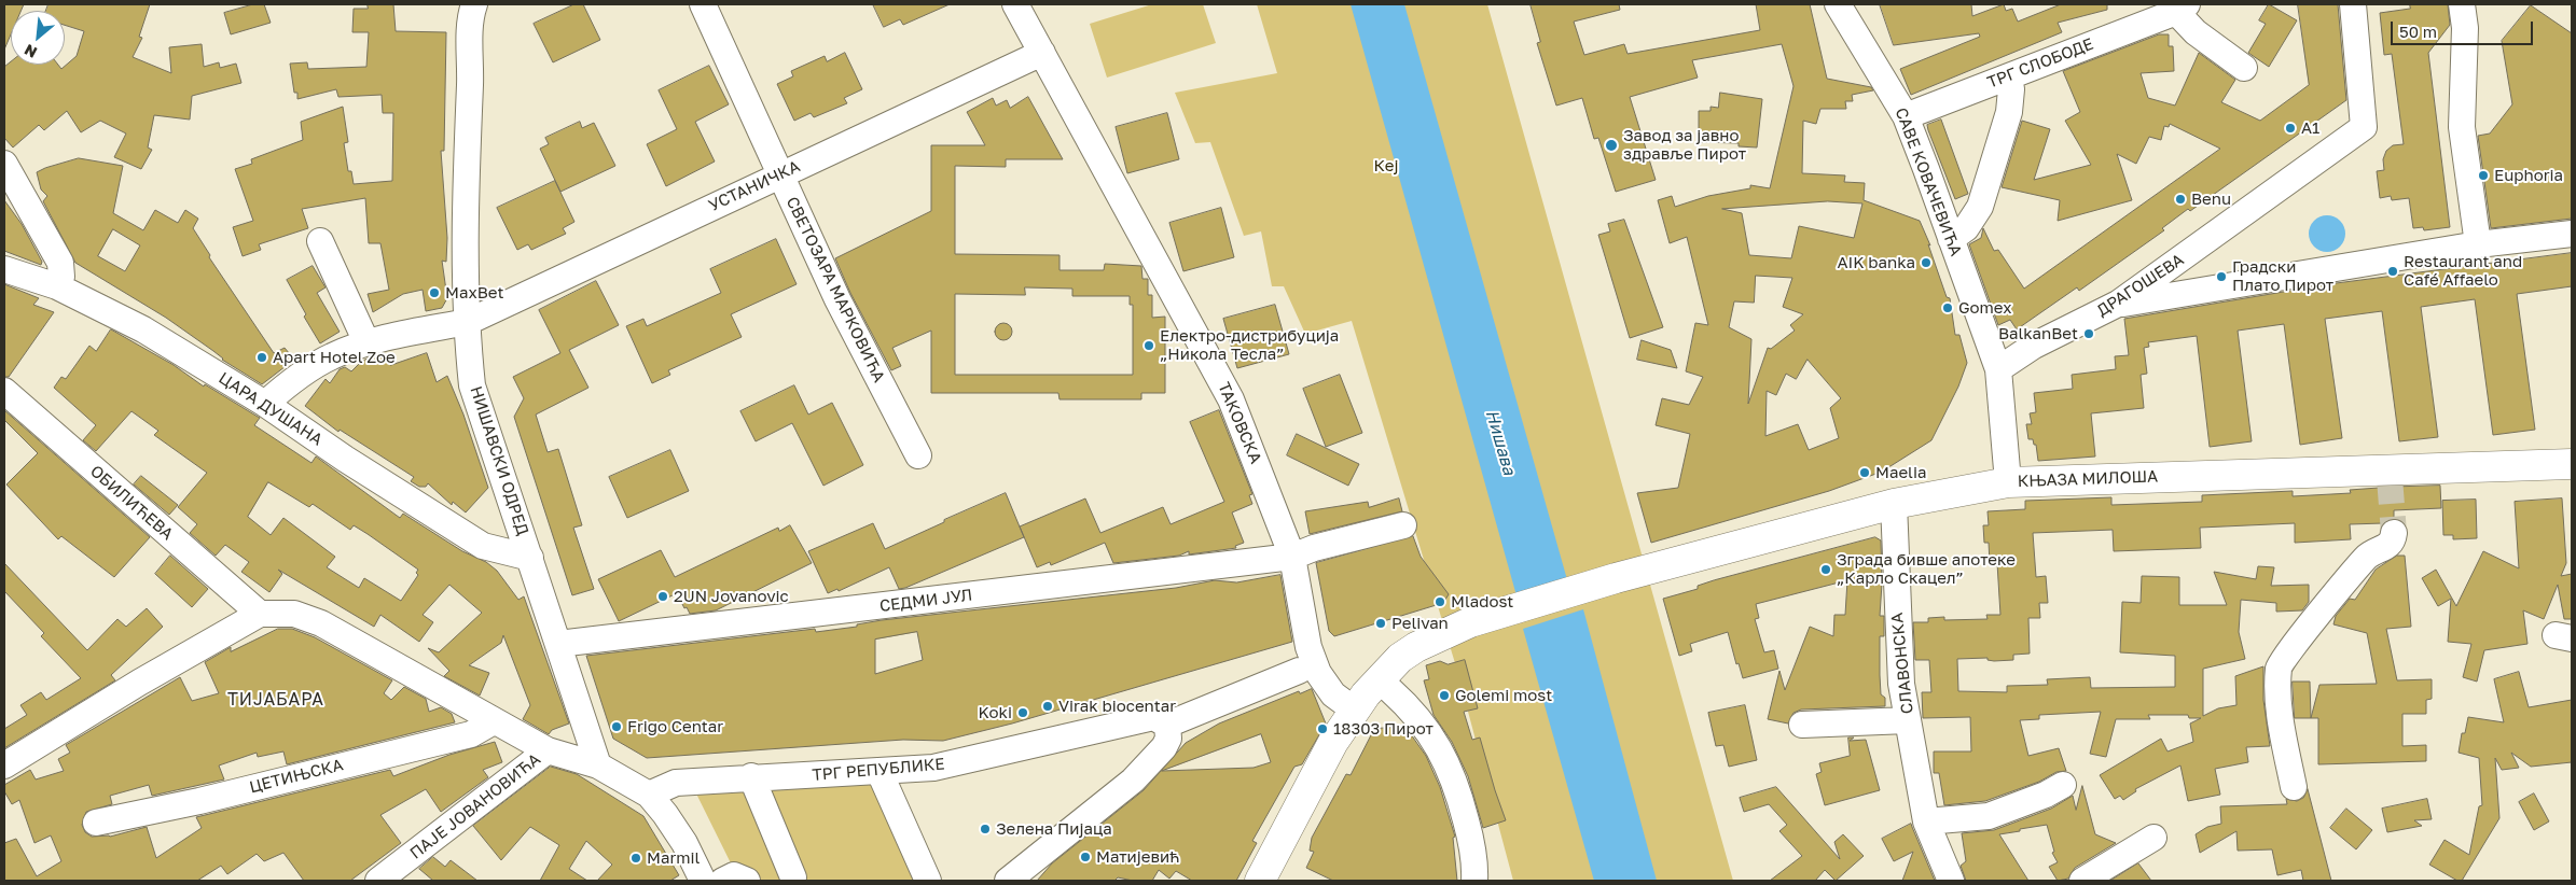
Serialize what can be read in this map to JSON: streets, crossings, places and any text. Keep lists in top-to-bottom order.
{
  "streets": {
    "main road": ["КЊАЗА МИЛОША"],
    "street": [
      "ТРГ СЛОБОДЕ",
      "САВЕ КОВАЧЕВИЋА",
      "УСТАНИЧКА",
      "ДРАГОШЕВА",
      "СВЕТОЗАРА МАРКОВИЋА",
      "ЦАРА ДУШАНА",
      "ТАКОВСКА",
      "НИШАВСКИ ОДРЕД",
      "ОБИЛИЋЕВА",
      "СЕДМИ ЈУЛ",
      "СЛАВОНСКА",
      "ТРГ РЕПУБЛИКЕ",
      "ЦЕТИЊСКА",
      "ПАЈЕ ЈОВАНОВИЋА"
    ]
  },
  "crossings": [
    ["ТРГ СЛОБОДЕ", "САВЕ КОВАЧЕВИЋА"],
    ["САВЕ КОВАЧЕВИЋА", "ДРАГОШЕВА"],
    ["УСТАНИЧКА", "СВЕТОЗАРА МАРКОВИЋА"],
    ["УСТАНИЧКА", "ЦАРА ДУШАНА"],
    ["УСТАНИЧКА", "ТАКОВСКА"],
    ["УСТАНИЧКА", "НИШАВСКИ ОДРЕД"],
    ["ЦАРА ДУШАНА", "НИШАВСКИ ОДРЕД"],
    ["ТАКОВСКА", "КЊАЗА МИЛОША"],
    ["ТАКОВСКА", "СЕДМИ ЈУЛ"],
    ["НИШАВСКИ ОДРЕД", "СЕДМИ ЈУЛ"],
    ["КЊАЗА МИЛОША", "СЛАВОНСКА"]
  ],
  "districts": ["ТИЈАБАРА"],
  "water": ["Нишава"],
  "parks": ["Кеј"],
  "places": [
    "A1",
    "Завод за јавно здравље Пирот",
    "Euphoria",
    "Benu",
    "AIK banka",
    "Restaurant and Café Affaelo",
    "Градски Плато Пирот",
    "MaxBet",
    "Gomex",
    "BalkanBet",
    "Електро-дистрибуција „Никола Тесла”",
    "Apart Hotel Zoe",
    "Maelia",
    "Зграда бивше апотеке „Карло Скацел”",
    "2UN Jovanovic",
    "Mladost",
    "Pelivan",
    "Golemi most",
    "Virak biocentar",
    "Koki",
    "Frigo Centar",
    "18303 Пирот",
    "Зелена Пијаца",
    "Матијевић",
    "Marmil"
  ],
  "scale_bar": "50 m",
  "north": "bottom left"
}
